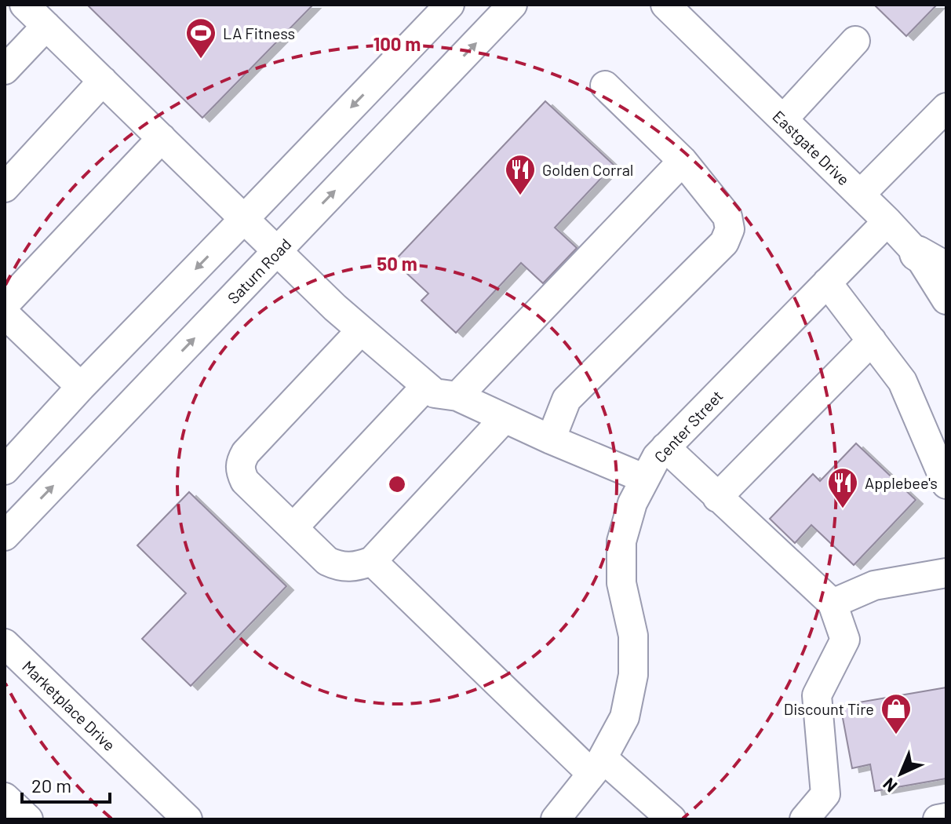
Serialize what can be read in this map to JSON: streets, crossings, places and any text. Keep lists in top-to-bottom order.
{
  "streets": {
    "street": [
      "Eastgate Drive",
      "Saturn Road",
      "Center Street",
      "Marketplace Drive"
    ]
  },
  "crossings": [
    ["Eastgate Drive", "Center Street"]
  ],
  "places": {
    "sports": ["LA Fitness"],
    "restaurant": ["Golden Corral", "Applebee's"],
    "shop": ["Discount Tire"]
  },
  "scale_bar": "20 m",
  "north": "bottom left",
  "rings": ["100 m", "50 m"]
}
